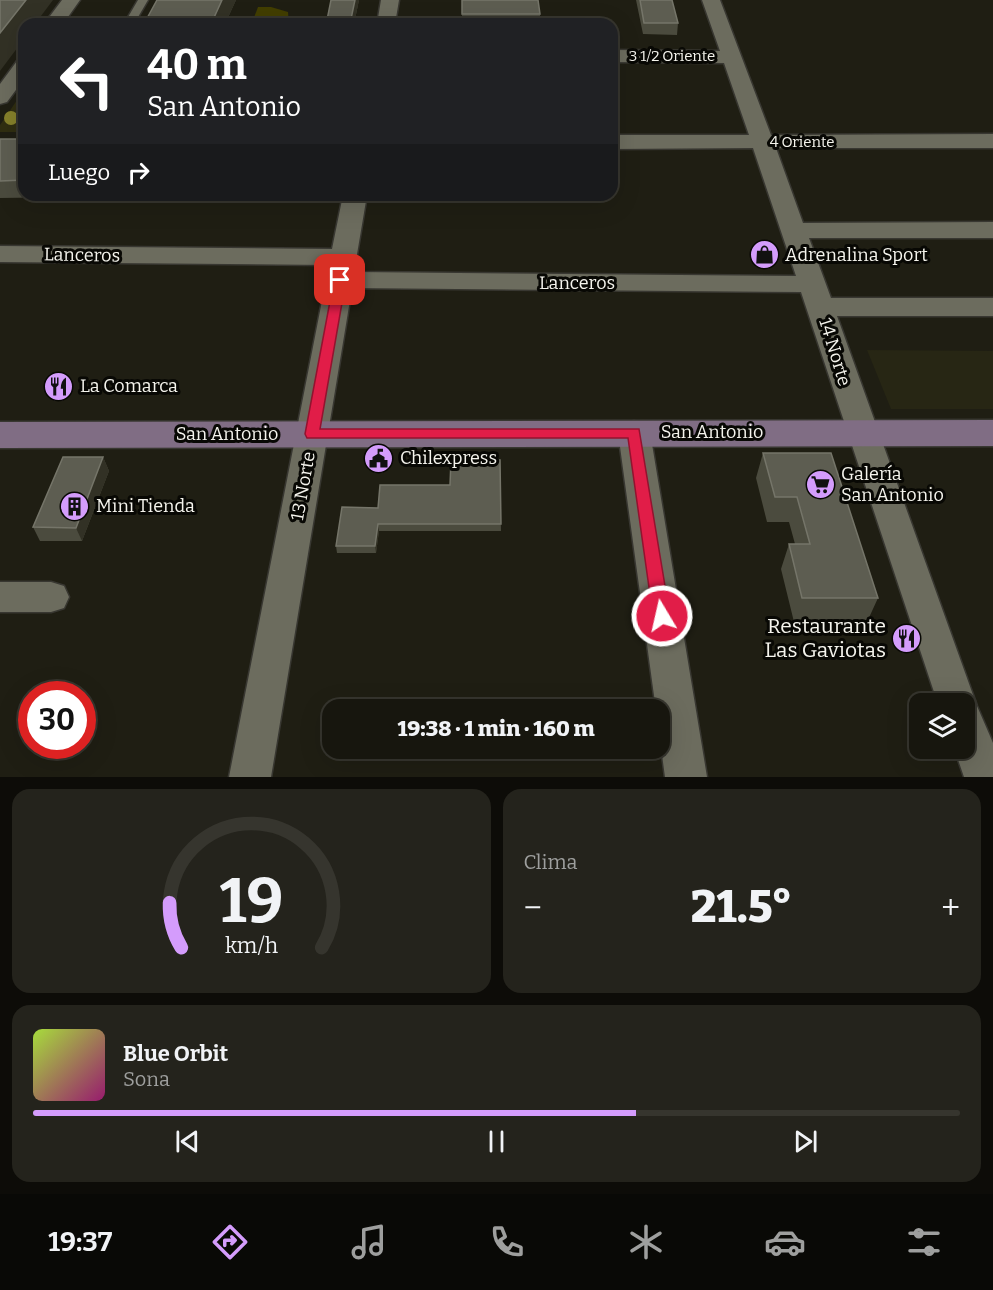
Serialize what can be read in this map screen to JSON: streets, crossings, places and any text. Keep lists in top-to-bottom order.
{
  "streets": {
    "main road": ["San Antonio"],
    "street": [
      "3 1/2 Oriente",
      "4 Oriente",
      "Lanceros",
      "14 Norte",
      "13 Norte"
    ]
  },
  "crossings": [
    ["3 1/2 Oriente", "14 Norte"],
    ["4 Oriente", "14 Norte"],
    ["Lanceros", "14 Norte"],
    ["Lanceros", "13 Norte"],
    ["14 Norte", "San Antonio"],
    ["San Antonio", "13 Norte"]
  ],
  "places": {
    "shop": ["Adrenalina Sport"],
    "restaurant": ["La Comarca", "Restaurante Las Gaviotas"],
    "public building": ["Chilexpress"],
    "supermarket": ["Galería San Antonio"],
    "building": ["Mini Tienda"]
  },
  "page": {
    "turn": ["40 m", "San Antonio"],
    "then": "Luego",
    "limit": "30",
    "trip": "19:38 · 1 min · 160 m",
    "tile": "Clima",
    "heat": ["−", "21.5°", "+"],
    "song": ["Blue Orbit", "Sona"],
    "tabs": "19:37",
    "gauge": ["19", "km/h"]
  }
}
